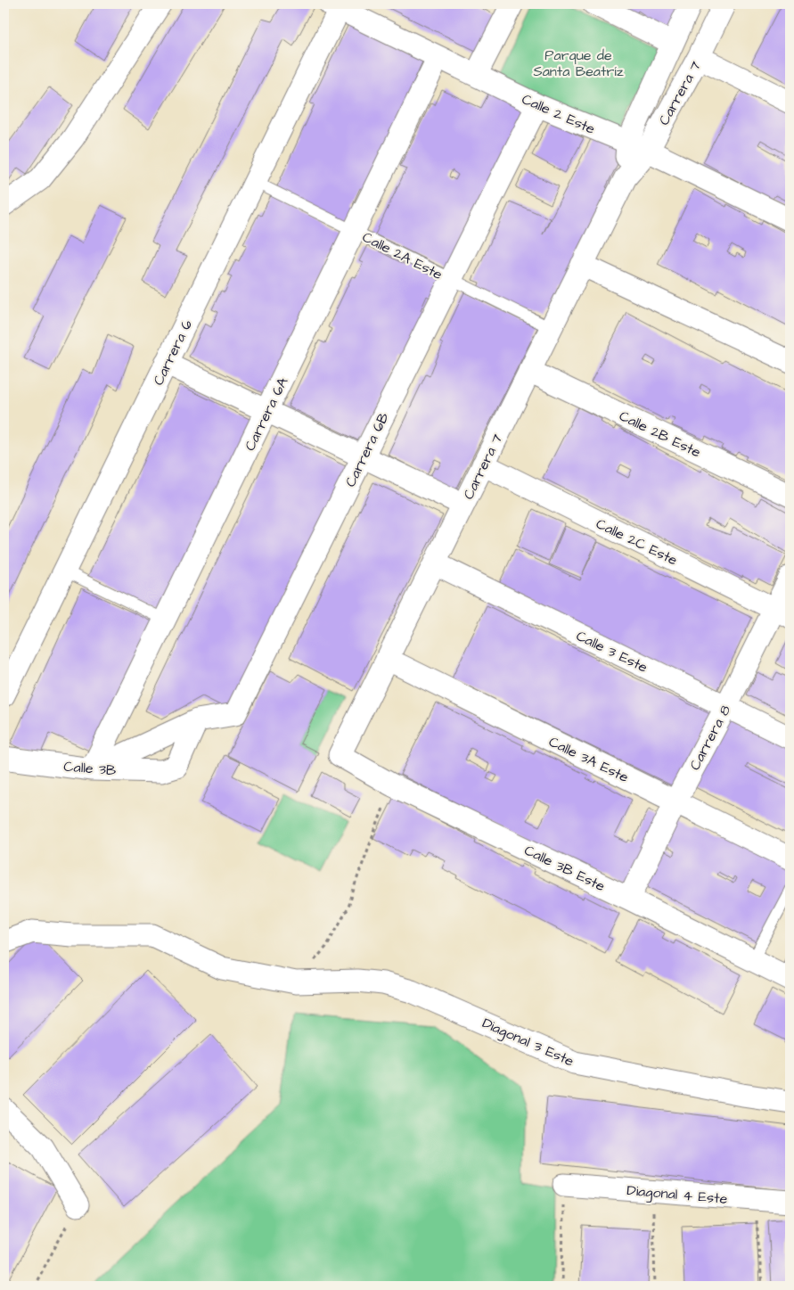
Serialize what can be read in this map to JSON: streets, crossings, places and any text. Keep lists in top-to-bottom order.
{
  "streets": {
    "street": [
      "Carrera 7",
      "Calle 2 Este",
      "Carrera 6",
      "Carrera 6A",
      "Calle 2B Este",
      "Carrera 6B",
      "Calle 2C Este",
      "Calle 3 Este",
      "Carrera 8",
      "Calle 3A Este",
      "Calle 3B",
      "Calle 3B Este",
      "Diagonal 3 Este",
      "Diagonal 4 Este"
    ],
    "lane": ["Calle 2A Este"]
  },
  "crossings": [
    ["Carrera 7", "Calle 2 Este"],
    ["Carrera 7", "Calle 2A Este"],
    ["Carrera 7", "Calle 2B Este"],
    ["Carrera 7", "Calle 2C Este"],
    ["Carrera 7", "Calle 3 Este"],
    ["Carrera 7", "Calle 3A Este"],
    ["Carrera 7", "Calle 3B Este"],
    ["Calle 2 Este", "Carrera 6"],
    ["Calle 2 Este", "Carrera 6A"],
    ["Calle 2 Este", "Carrera 6B"],
    ["Calle 2A Este", "Carrera 6"],
    ["Calle 2A Este", "Carrera 6A"],
    ["Calle 2A Este", "Carrera 6B"],
    ["Carrera 6A", "Calle 3B"],
    ["Carrera 6B", "Calle 3B"],
    ["Calle 2C Este", "Carrera 8"],
    ["Calle 3 Este", "Carrera 8"],
    ["Carrera 8", "Calle 3A Este"],
    ["Carrera 8", "Calle 3B Este"]
  ],
  "parks": ["Parque de Santa Beatríz"]
}
